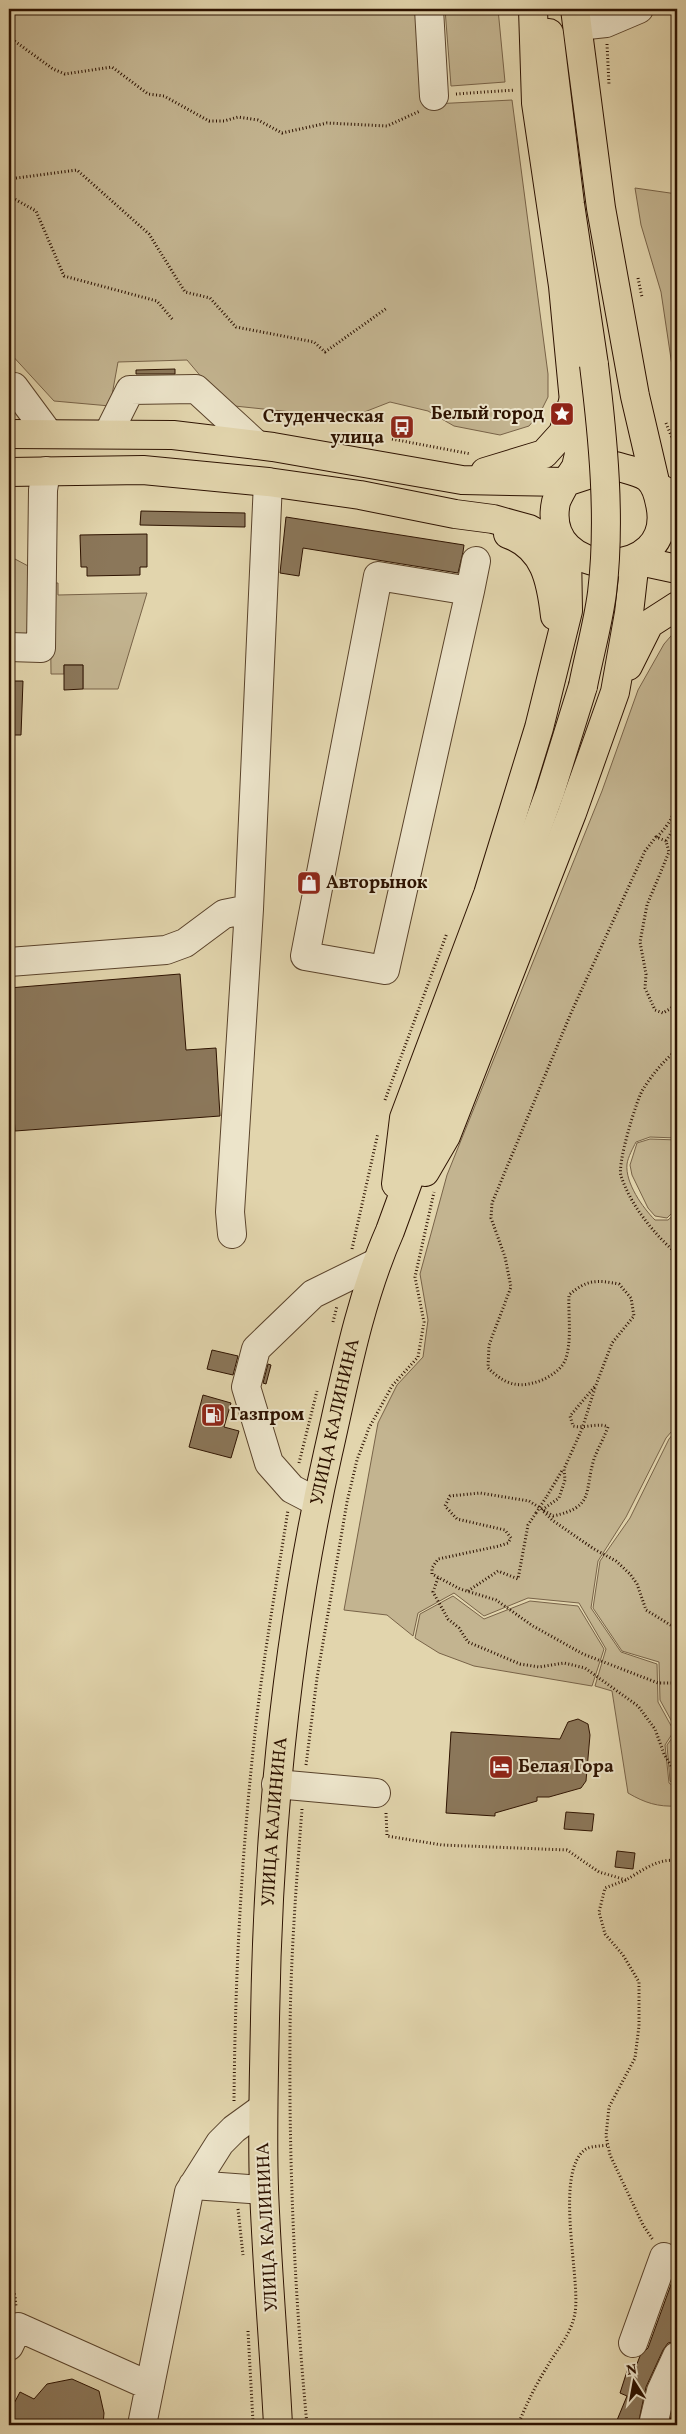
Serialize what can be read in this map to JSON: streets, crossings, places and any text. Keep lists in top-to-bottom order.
{
  "streets": {
    "main road": ["УЛИЦА КАЛИНИНА"]
  },
  "places": {
    "place": ["Белый город"],
    "bus stop": ["Студенческая улица"],
    "shop": ["Авторынок"],
    "fuel station": ["Газпром"],
    "hotel": ["Белая Гора"]
  },
  "north": "top"
}
